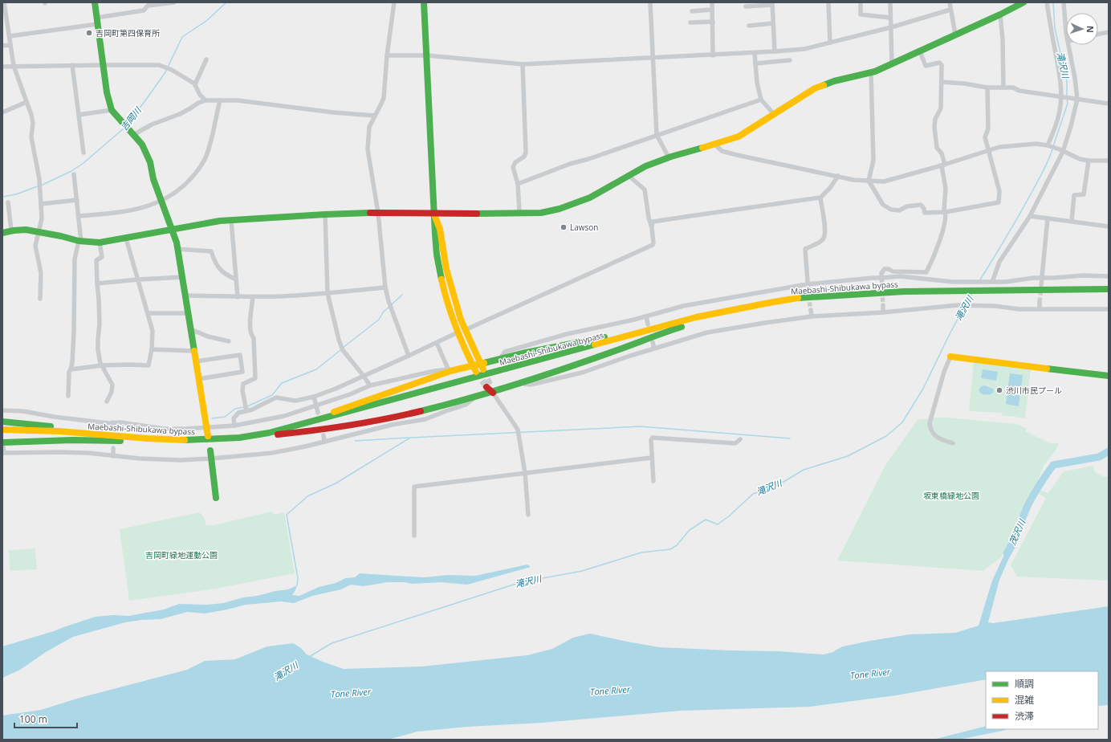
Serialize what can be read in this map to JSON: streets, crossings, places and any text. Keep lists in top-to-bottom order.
{
  "streets": {
    "main road": ["Maebashi-Shibukawa bypass"]
  },
  "water": [
    "滝沢川",
    "吉岡川",
    "茂沢川",
    "Tone River"
  ],
  "parks": ["坂東橋緑地公園", "吉岡町緑地運動公園"],
  "places": ["吉岡町第四保育所", "Lawson", "渋川市民プール"],
  "legend": ["順調", "混雑", "渋滞"],
  "scale_bar": "100 m",
  "north": "right"
}
